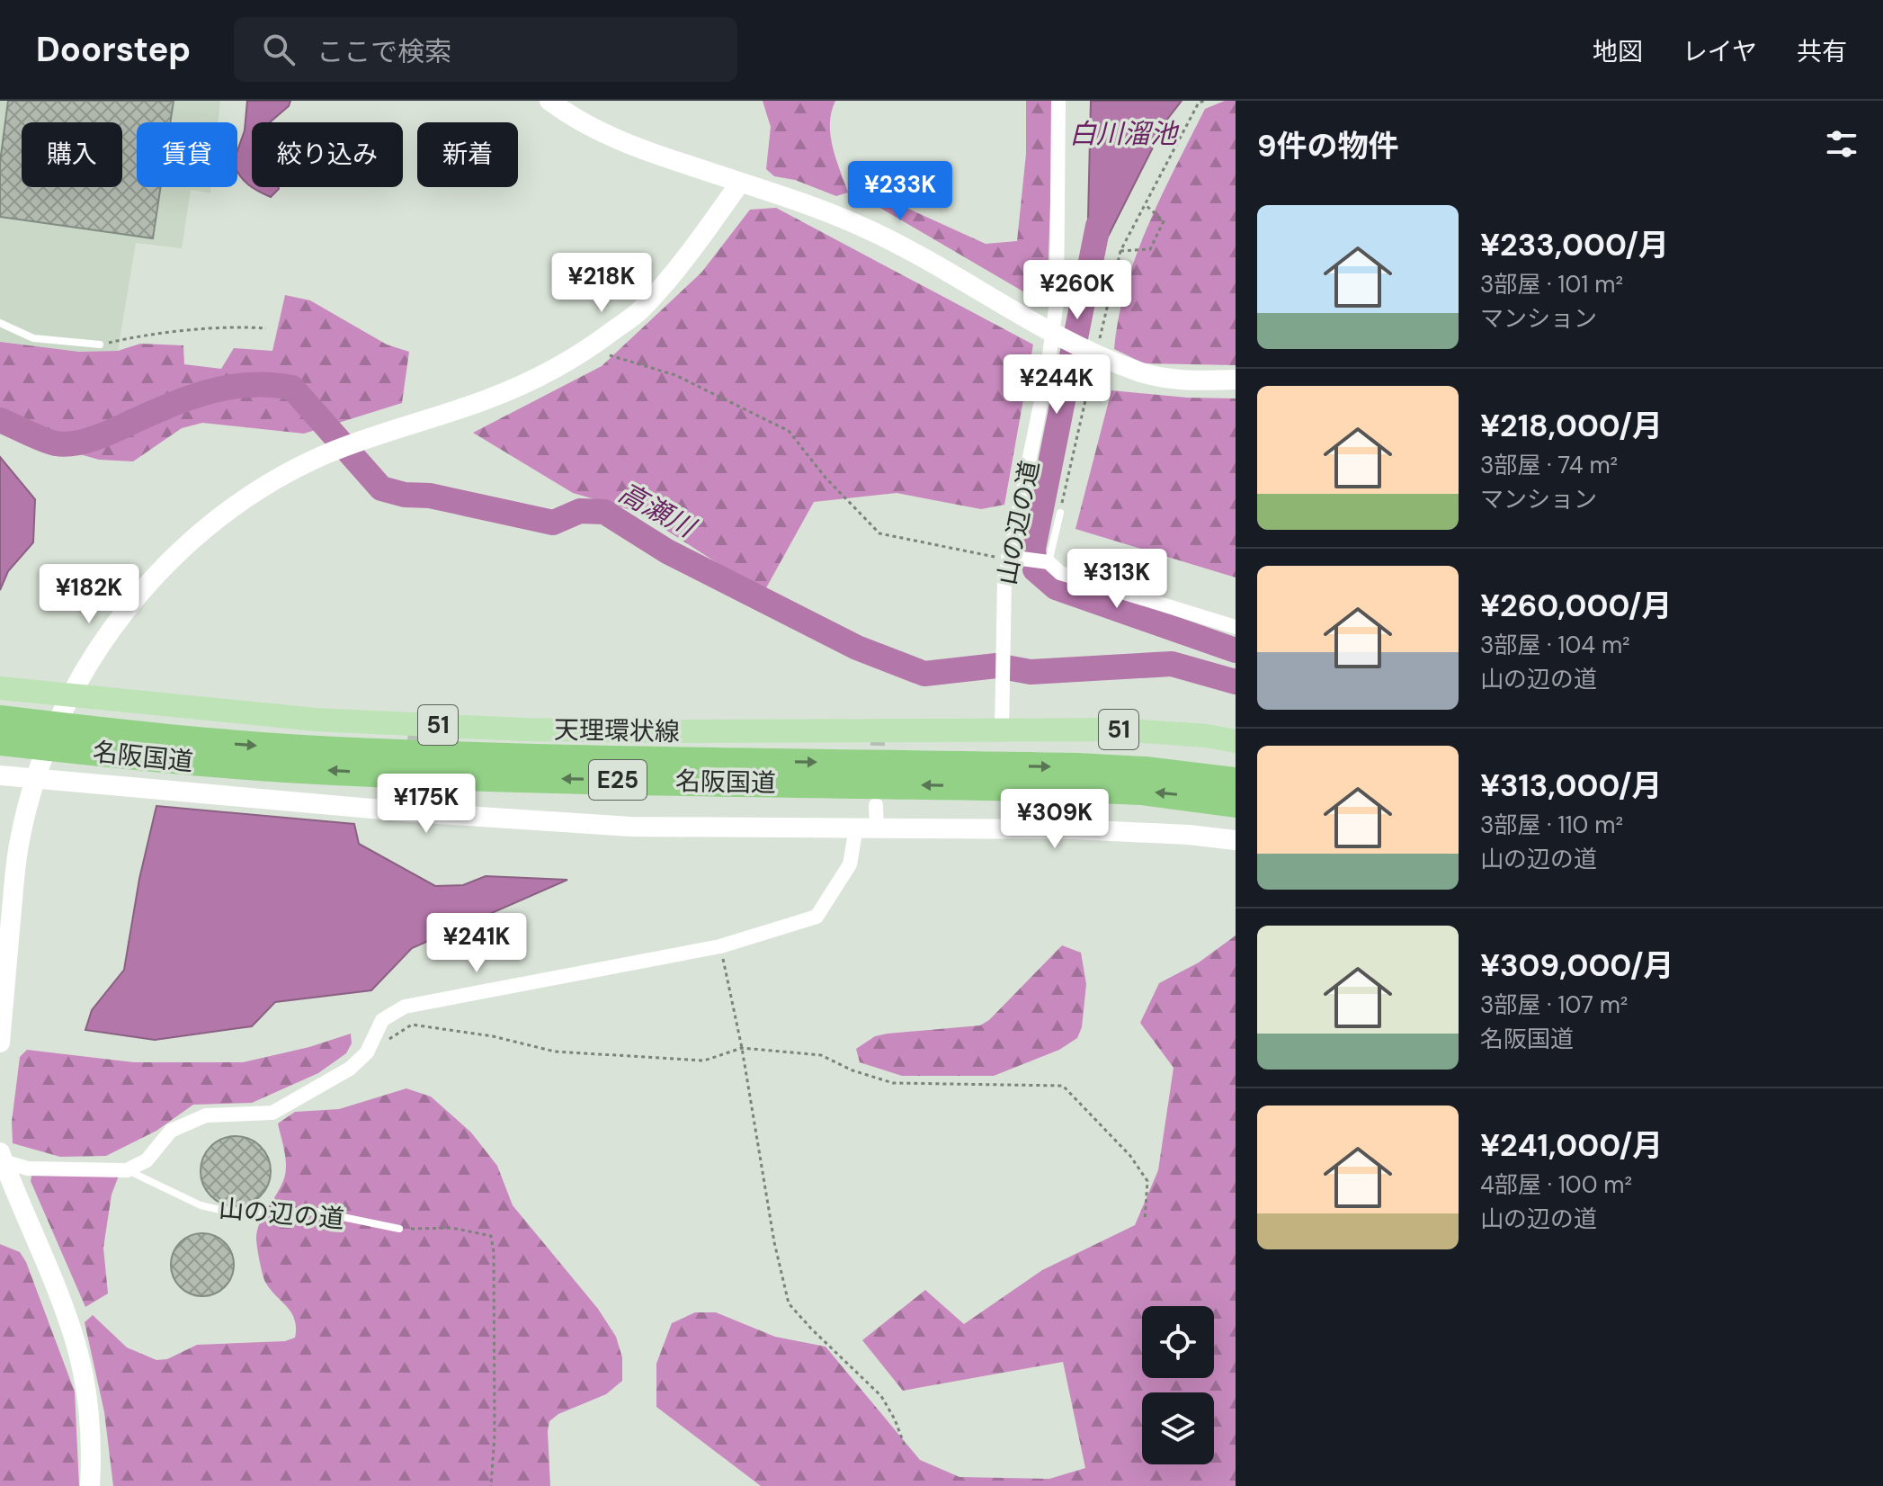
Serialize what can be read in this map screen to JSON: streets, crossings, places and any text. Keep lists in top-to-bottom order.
{
  "streets": {
    "highway": ["名阪国道", "E25"],
    "main road": ["51", "天理環状線"],
    "street": ["山の辺の道"]
  },
  "crossings": [
    ["山の辺の道", "天理環状線"]
  ],
  "water": ["白川溜池", "高瀬川"],
  "page": {
    "header": "Doorstep",
    "search": "ここで検索",
    "nav": ["地図", "レイヤ", "共有"],
    "heading": "9件の物件",
    "chip": [
      "購入",
      "賃貸",
      "絞り込み",
      "新着"
    ],
    "price": [
      "¥233K",
      "¥218K",
      "¥260K",
      "¥244K",
      "¥313K",
      "¥182K",
      "¥175K",
      "¥309K",
      "¥241K"
    ],
    "list": [
      {
        "name": "¥233,000/月",
        "note": "3部屋 · 101 m² · マンション"
      },
      {
        "name": "¥218,000/月",
        "note": "3部屋 · 74 m² · マンション"
      },
      {
        "name": "¥260,000/月",
        "note": "3部屋 · 104 m² · 山の辺の道"
      },
      {
        "name": "¥313,000/月",
        "note": "3部屋 · 110 m² · 山の辺の道"
      },
      {
        "name": "¥309,000/月",
        "note": "3部屋 · 107 m² · 名阪国道"
      },
      {
        "name": "¥241,000/月",
        "note": "4部屋 · 100 m² · 山の辺の道"
      }
    ]
  }
}
